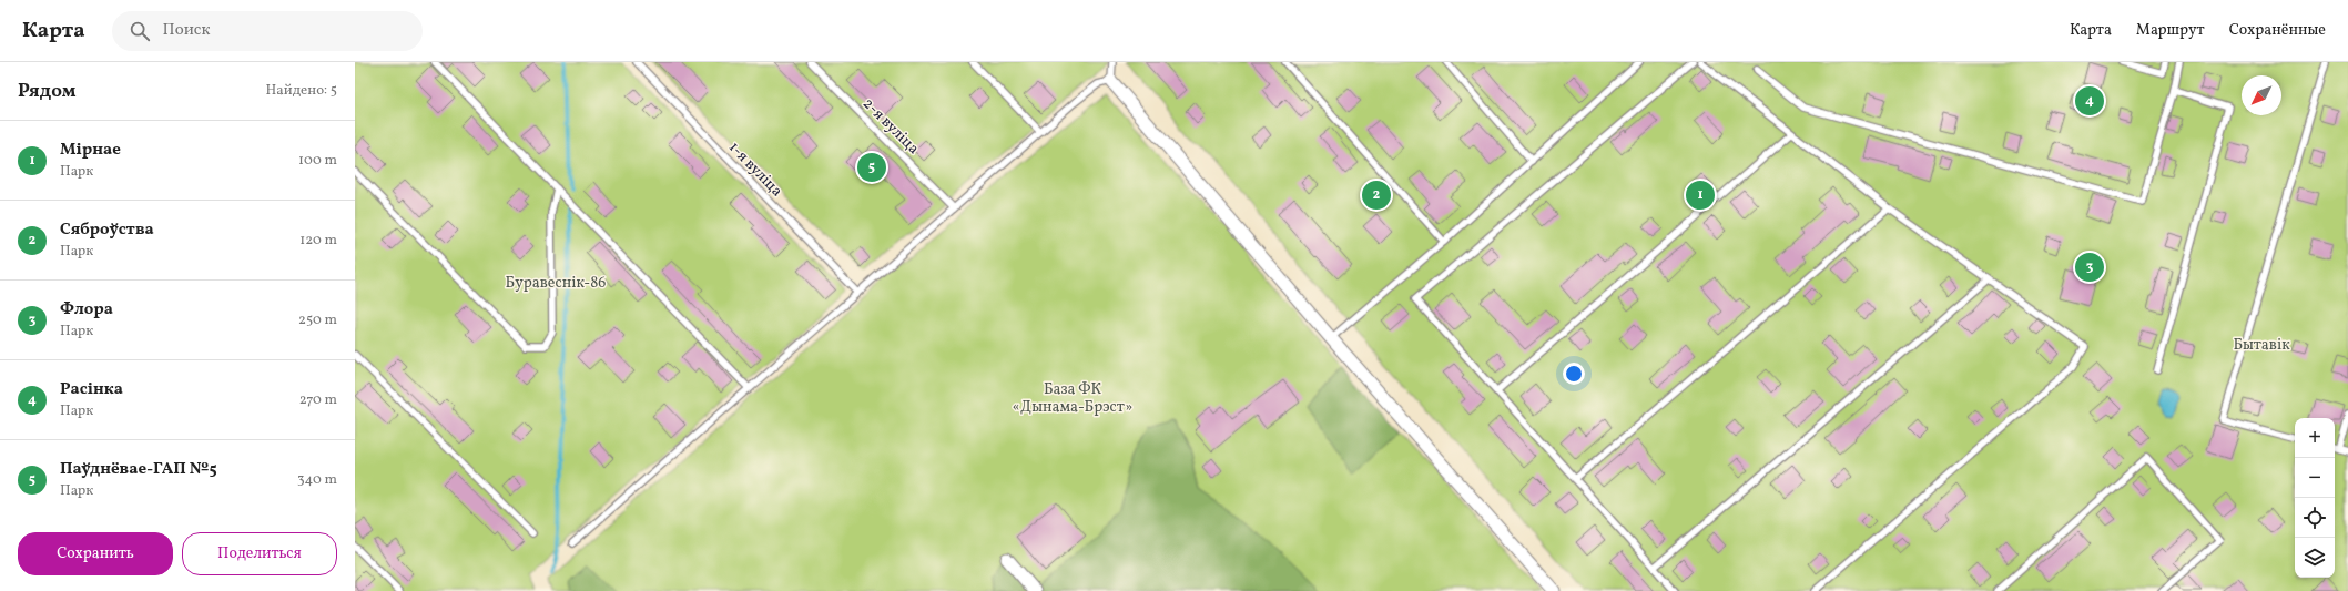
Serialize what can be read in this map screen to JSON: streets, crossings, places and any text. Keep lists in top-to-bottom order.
{
  "streets": {
    "lane": ["2-я вуліца", "1-я вуліца"]
  },
  "parks": ["Буравеснік-86", "Бытавік", "База ФК «Дынама-Брэст»"],
  "north": "bottom left",
  "page": {
    "header": "Карта",
    "search": "Поиск",
    "nav": ["Карта", "Маршрут", "Сохранённые"],
    "heading": ["Рядом", "Найдено: 5"],
    "pins": [
      "4",
      "5",
      "1",
      "2",
      "3"
    ],
    "list": [
      {
        "mark": "1",
        "name": "Мірнае",
        "note": "Парк",
        "value": "100 m"
      },
      {
        "mark": "2",
        "name": "Сяброўства",
        "note": "Парк",
        "value": "120 m"
      },
      {
        "mark": "3",
        "name": "Флора",
        "note": "Парк",
        "value": "250 m"
      },
      {
        "mark": "4",
        "name": "Расінка",
        "note": "Парк",
        "value": "270 m"
      },
      {
        "mark": "5",
        "name": "Паўднёвае-ГАП №5",
        "note": "Парк",
        "value": "340 m"
      }
    ],
    "map_buttons": ["+", "−"],
    "buttons": ["Сохранить", "Поделиться"]
  }
}
